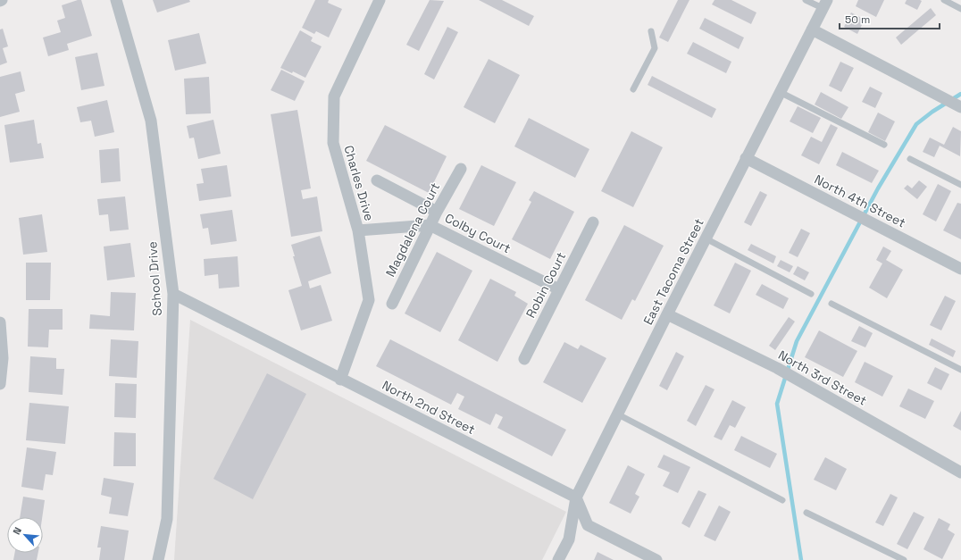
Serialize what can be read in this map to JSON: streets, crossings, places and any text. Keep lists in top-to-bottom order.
{
  "streets": {
    "street": [
      "Charles Drive",
      "North 4th Street",
      "Magdalena Court",
      "Colby Court",
      "East Tacoma Street",
      "School Drive",
      "Robin Court",
      "North 3rd Street",
      "North 2nd Street"
    ]
  },
  "crossings": [
    ["Charles Drive", "Colby Court"],
    ["Charles Drive", "North 2nd Street"],
    ["North 4th Street", "East Tacoma Street"],
    ["Magdalena Court", "Colby Court"],
    ["Colby Court", "Robin Court"],
    ["East Tacoma Street", "North 3rd Street"],
    ["East Tacoma Street", "North 2nd Street"],
    ["School Drive", "North 2nd Street"]
  ],
  "scale_bar": "50 m",
  "north": "top left"
}
